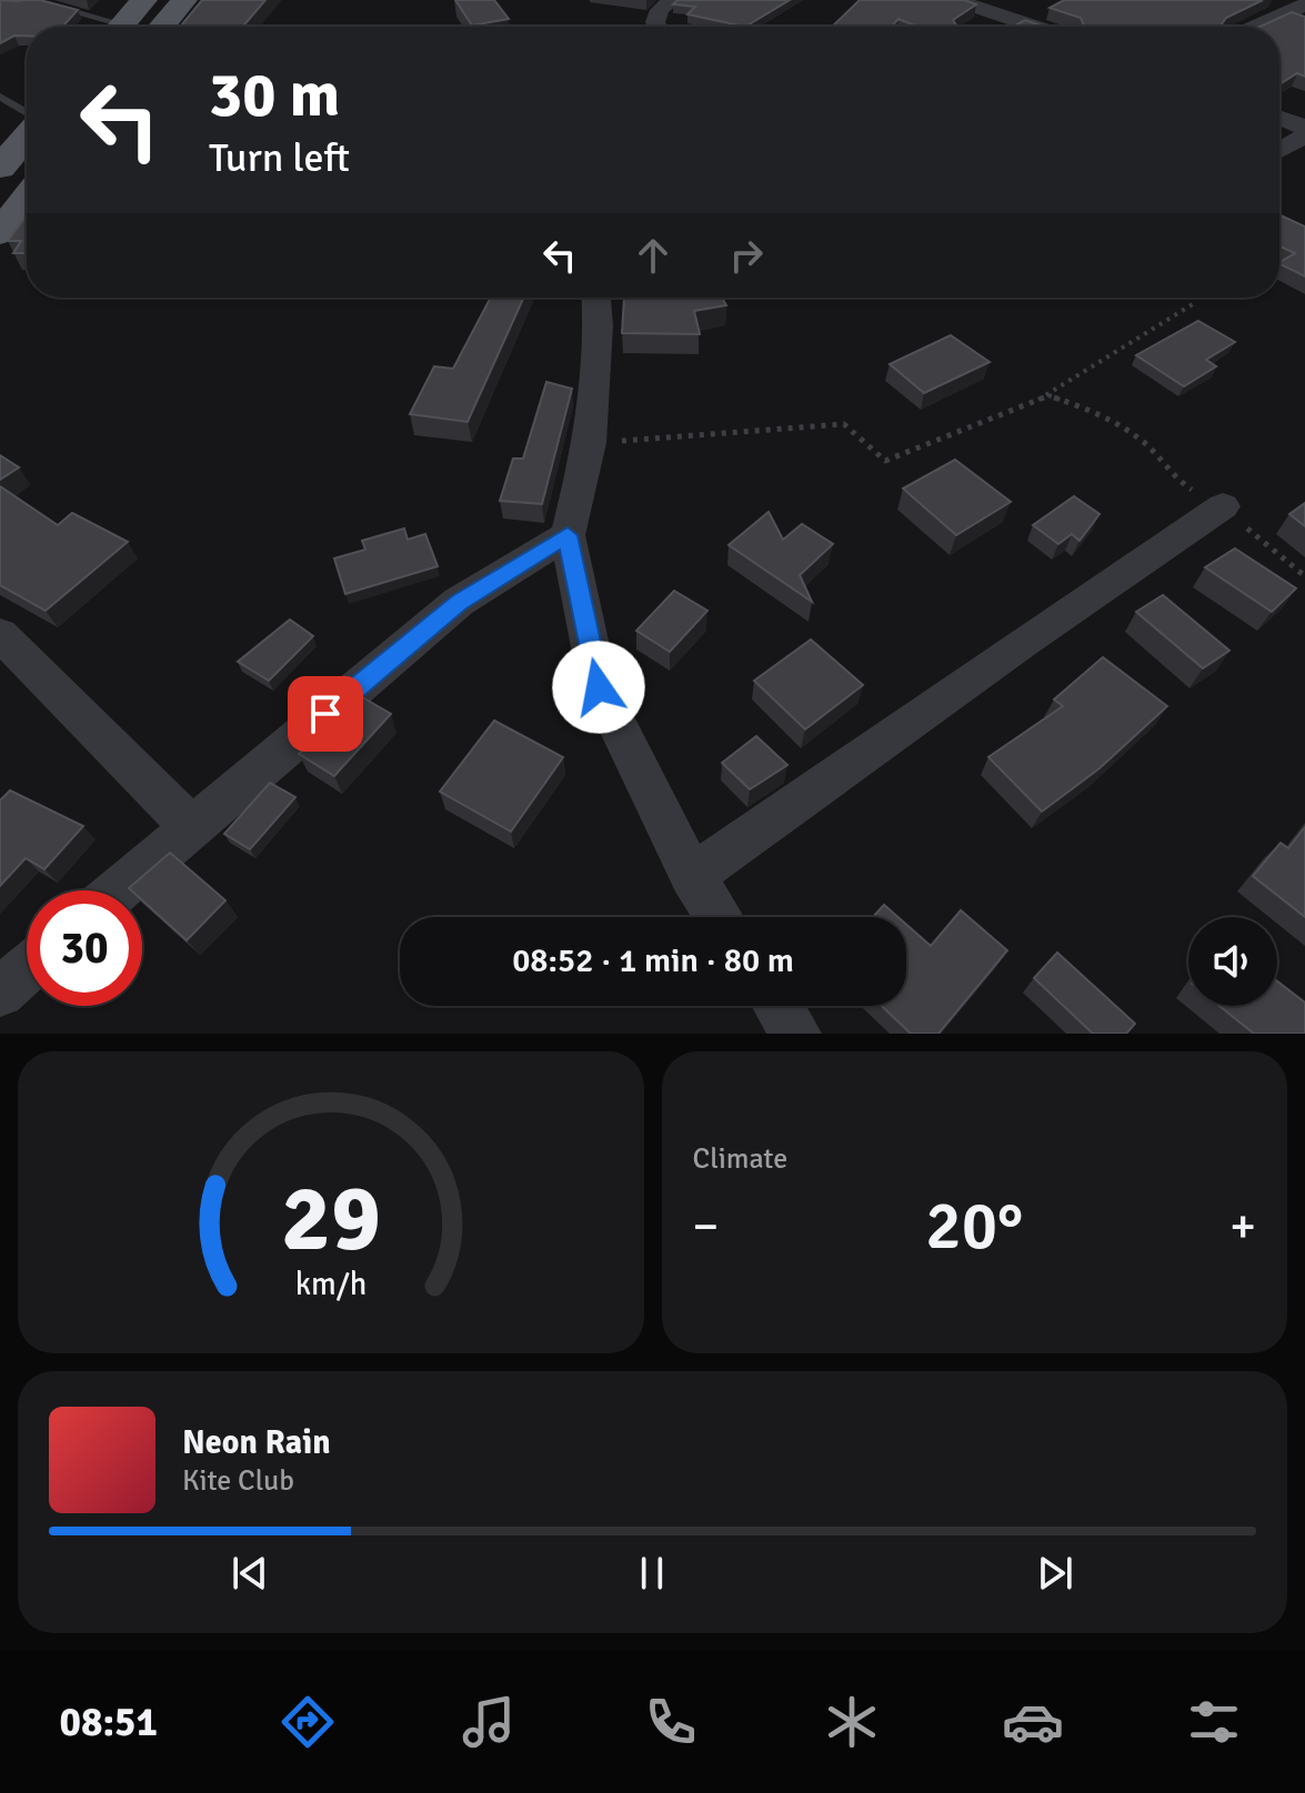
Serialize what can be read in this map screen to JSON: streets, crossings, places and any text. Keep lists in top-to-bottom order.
{
  "page": {
    "turn": ["30 m", "Turn left"],
    "limit": "30",
    "trip": "08:52 · 1 min · 80 m",
    "tile": "Climate",
    "heat": ["−", "20°", "+"],
    "song": ["Neon Rain", "Kite Club"],
    "tabs": "08:51",
    "gauge": ["29", "km/h"]
  }
}
